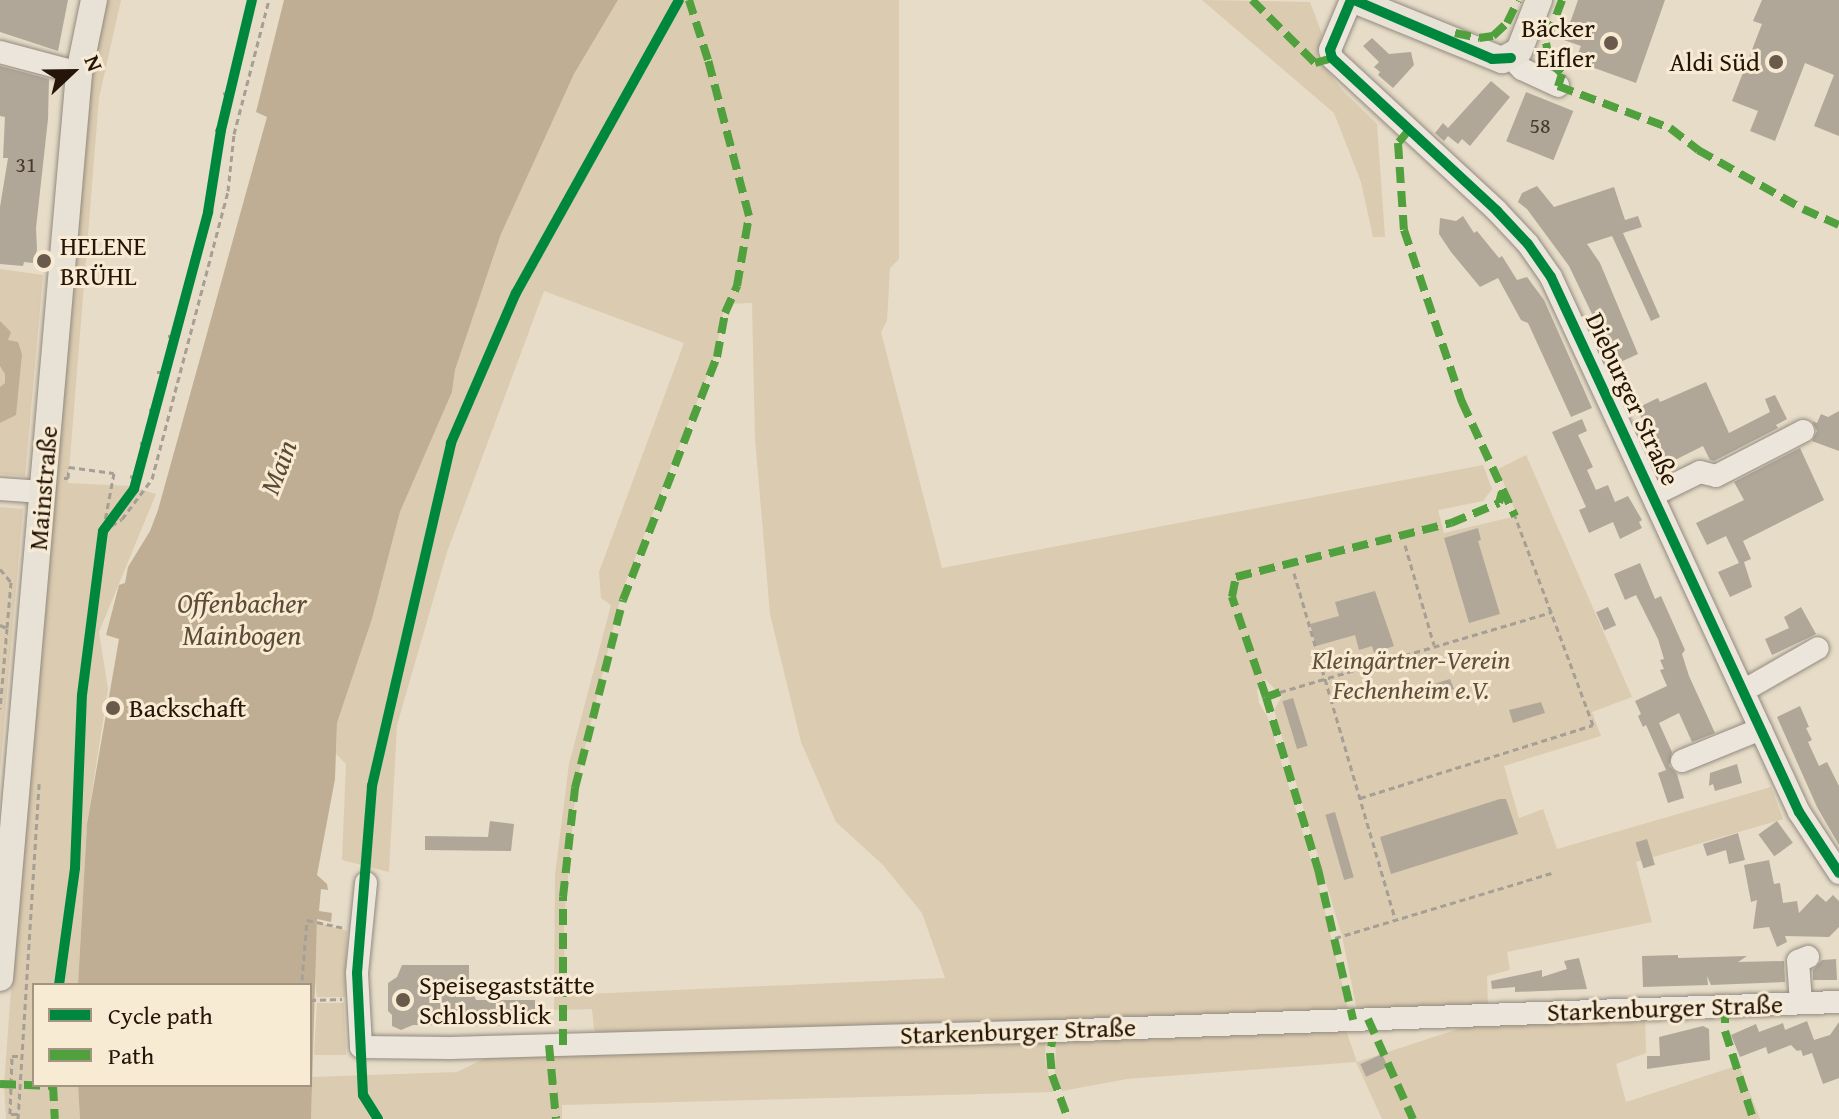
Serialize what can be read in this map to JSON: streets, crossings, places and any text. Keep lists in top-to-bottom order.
{
  "streets": {
    "main road": ["Mainstraße"],
    "street": ["Dieburger Straße", "Starkenburger Straße"]
  },
  "water": ["Main", "Offenbacher Mainbogen"],
  "parks": ["Kleingärtner-Verein Fechenheim e.V."],
  "places": [
    "Bäcker Eifler",
    "Aldi Süd",
    "HELENE BRÜHL",
    "Backschaft",
    "Speisegaststätte Schlossblick"
  ],
  "house_numbers": ["58", "31"],
  "legend": ["Cycle path", "Path"],
  "north": "right"
}
